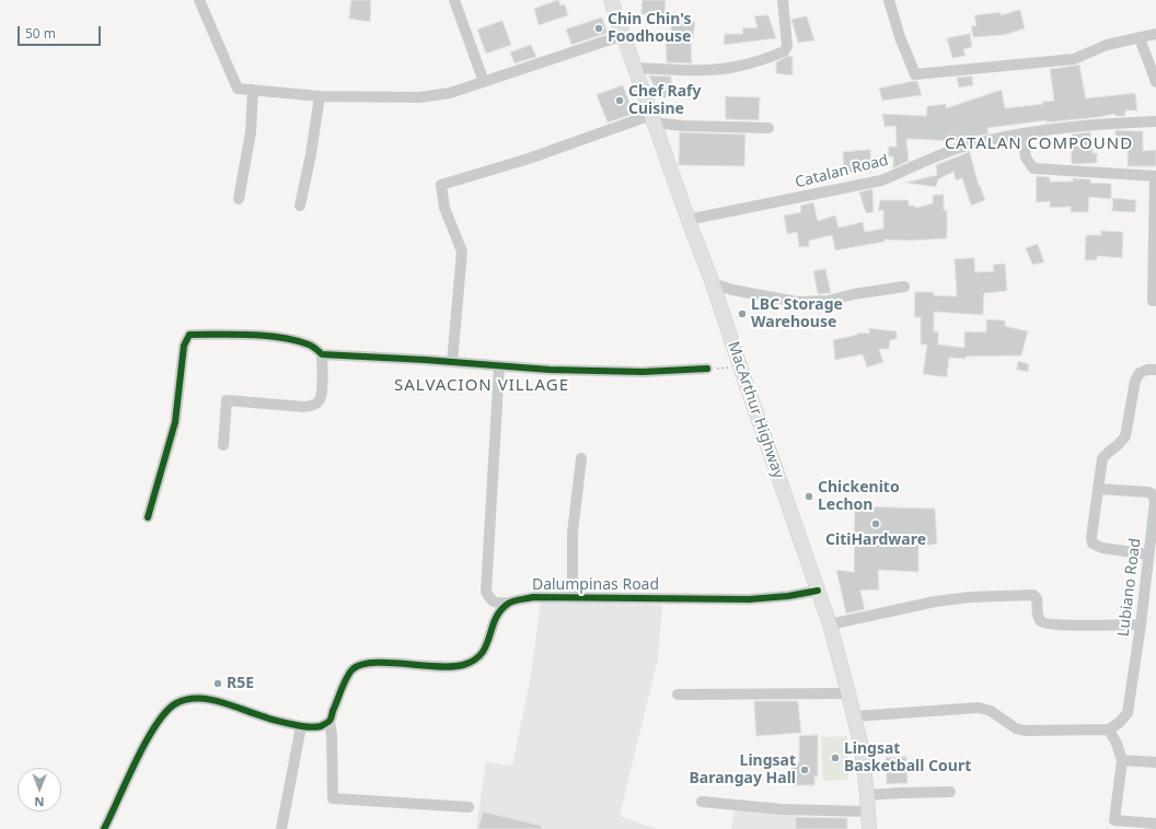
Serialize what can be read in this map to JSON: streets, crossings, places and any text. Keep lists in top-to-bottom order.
{
  "streets": {
    "main road": ["MacArthur Highway"],
    "street": ["Catalan Road", "Dalumpinas Road", "Lubiano Road"]
  },
  "crossings": [
    ["Catalan Road", "MacArthur Highway"],
    ["MacArthur Highway", "Dalumpinas Road"]
  ],
  "districts": ["CATALAN COMPOUND", "SALVACION VILLAGE"],
  "places": [
    "Chin Chin's Foodhouse",
    "Chef Rafy Cuisine",
    "LBC Storage Warehouse",
    "Chickenito Lechon",
    "CitiHardware",
    "R5E",
    "Lingsat Basketball Court",
    "Lingsat Barangay Hall"
  ],
  "scale_bar": "50 m",
  "north": "bottom"
}
